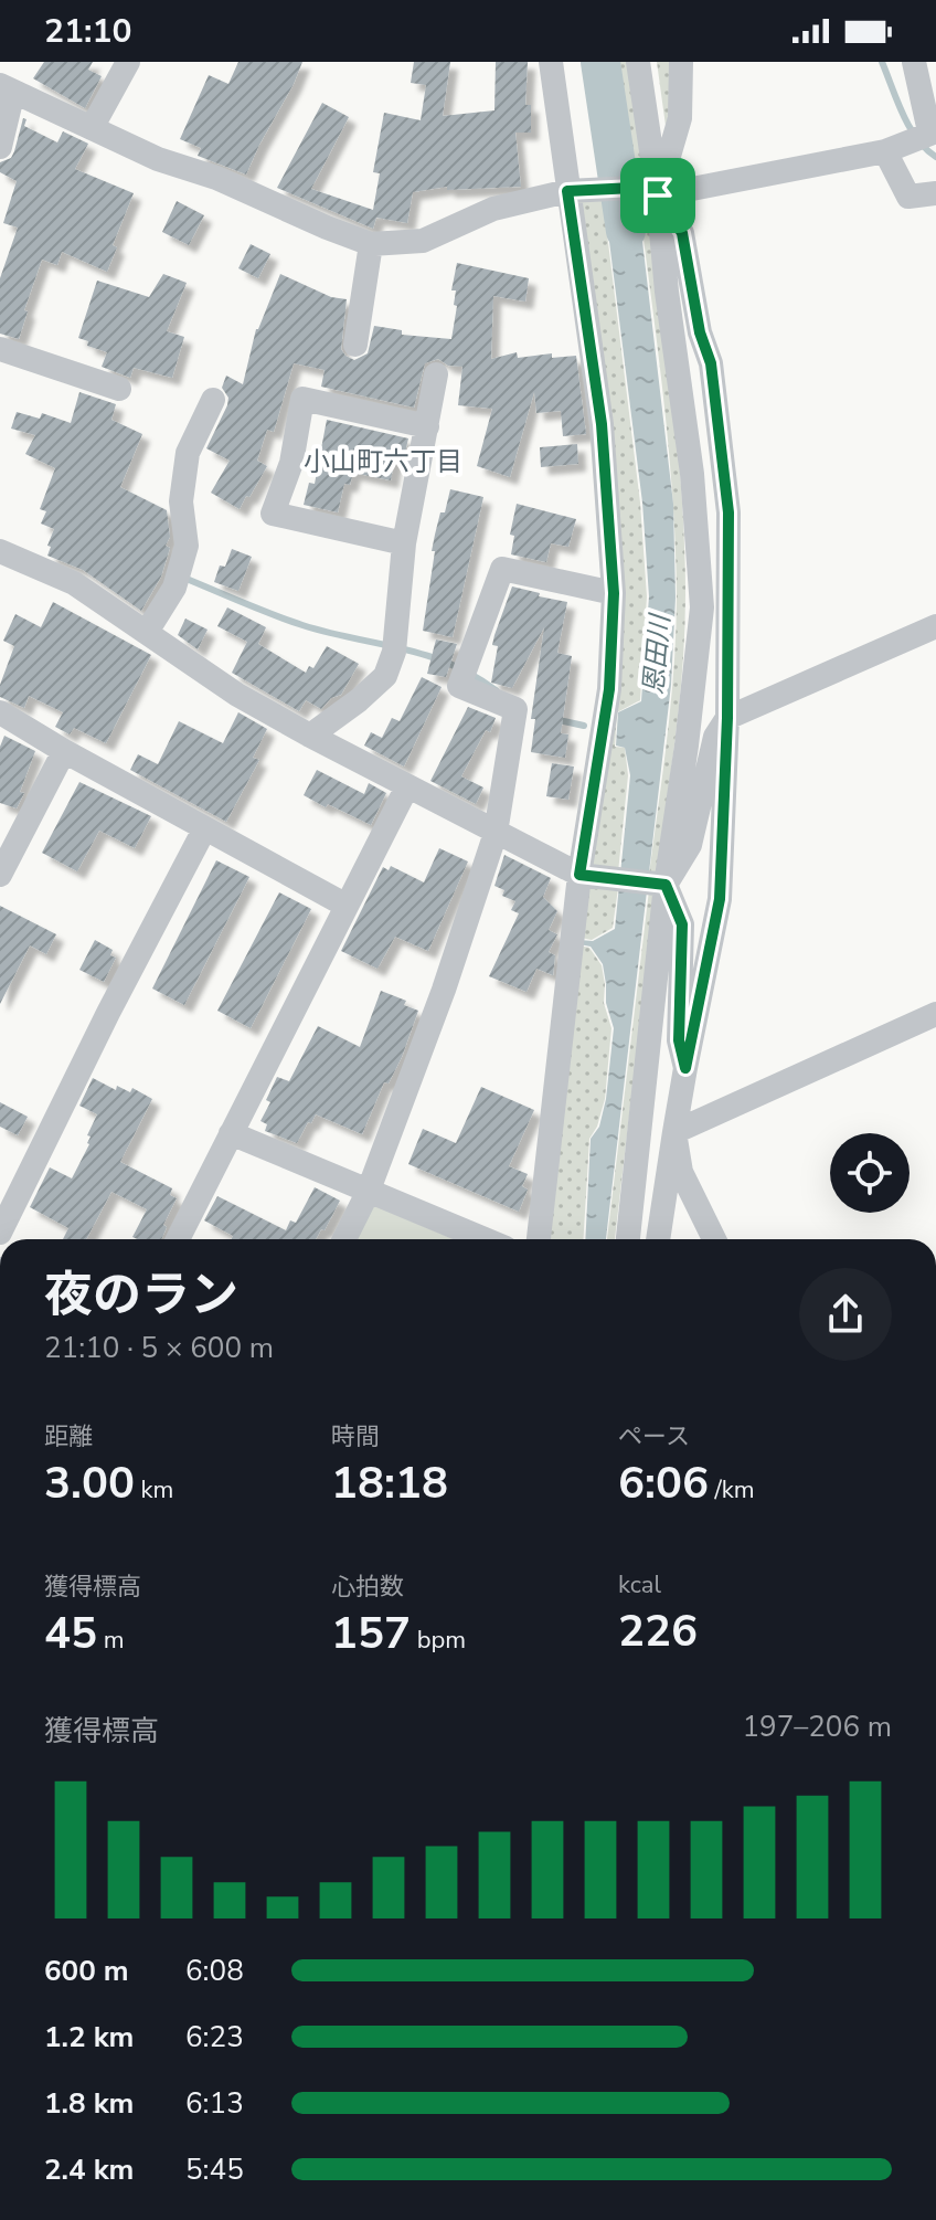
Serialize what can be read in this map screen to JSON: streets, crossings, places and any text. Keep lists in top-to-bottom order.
{
  "districts": ["小山町六丁目"],
  "water": ["恩田川"],
  "page": {
    "status": "21:10",
    "heading": ["夜のラン", "21:10 · 5 × 600 m"],
    "stats": [
      ["距離", "3.00 km"],
      ["時間", "18:18"],
      ["ペース", "6:06 /km"],
      ["獲得標高", "45 m"],
      ["心拍数", "157 bpm"],
      ["kcal", "226"]
    ],
    "chart": ["獲得標高", "197–206 m"],
    "list": [
      {
        "name": "600 m",
        "note": "6:08"
      },
      {
        "name": "1.2 km",
        "note": "6:23"
      },
      {
        "name": "1.8 km",
        "note": "6:13"
      },
      {
        "name": "2.4 km",
        "note": "5:45"
      }
    ]
  }
}
